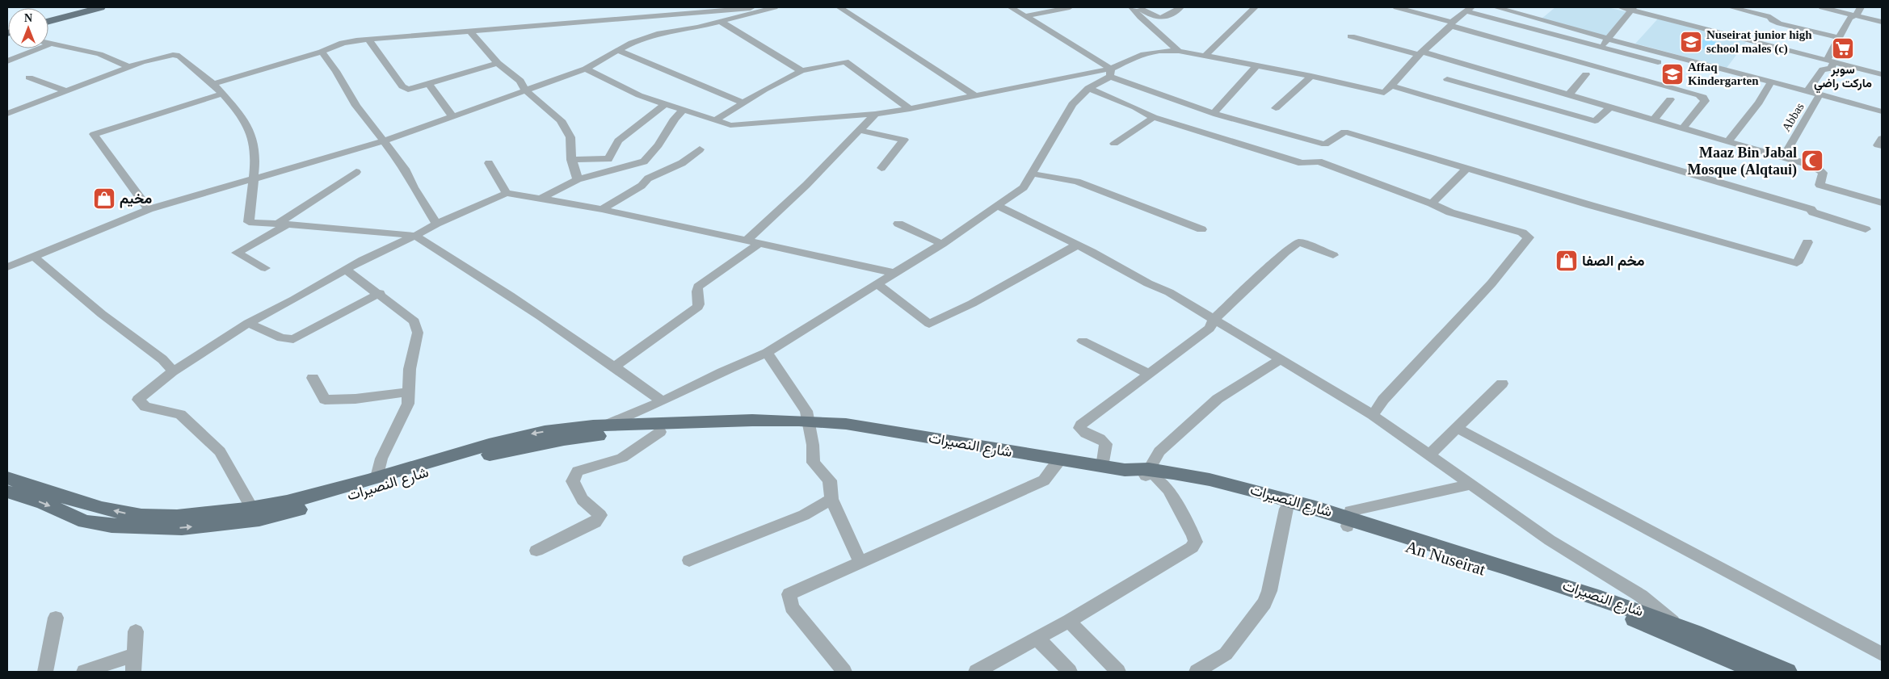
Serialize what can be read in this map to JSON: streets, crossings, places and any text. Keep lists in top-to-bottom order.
{
  "streets": {
    "main road": ["شارع النصيرات", "An Nuseirat"],
    "street": ["Abbas"]
  },
  "crossings": [
    ["شارع النصيرات", "An Nuseirat"]
  ],
  "places": {
    "school or university": ["Nuseirat junior high school males (c)", "Affaq Kindergarten"],
    "supermarket": ["سوبر ماركت راضي"],
    "mosque": ["Maaz Bin Jabal Mosque (Alqtaui)"],
    "shop": ["مخيم", "مخم الصفا"]
  },
  "north": "top"
}
